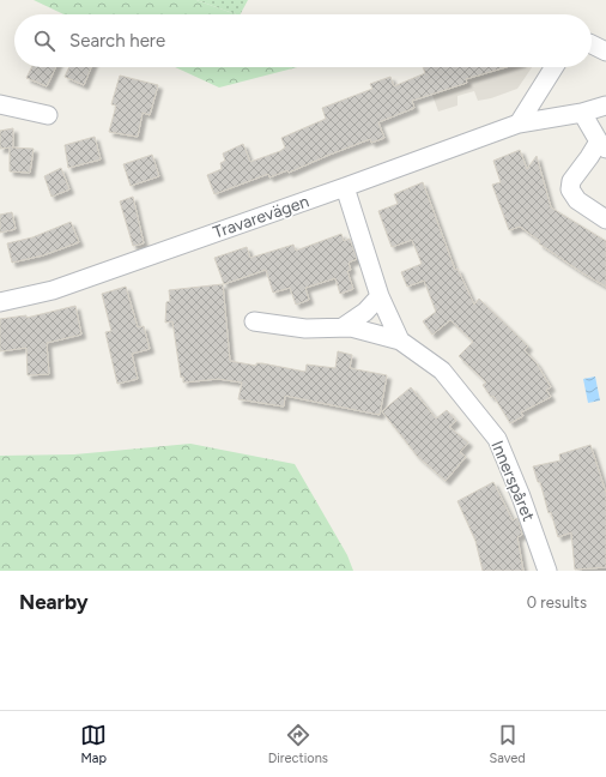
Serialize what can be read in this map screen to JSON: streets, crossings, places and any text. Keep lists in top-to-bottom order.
{
  "streets": {
    "street": ["Travarevägen", "Innerspåret"]
  },
  "crossings": [
    ["Travarevägen", "Innerspåret"]
  ],
  "page": {
    "search": "Search here",
    "heading": ["Nearby", "0 results"],
    "nav": ["Map", "Directions", "Saved"]
  }
}
